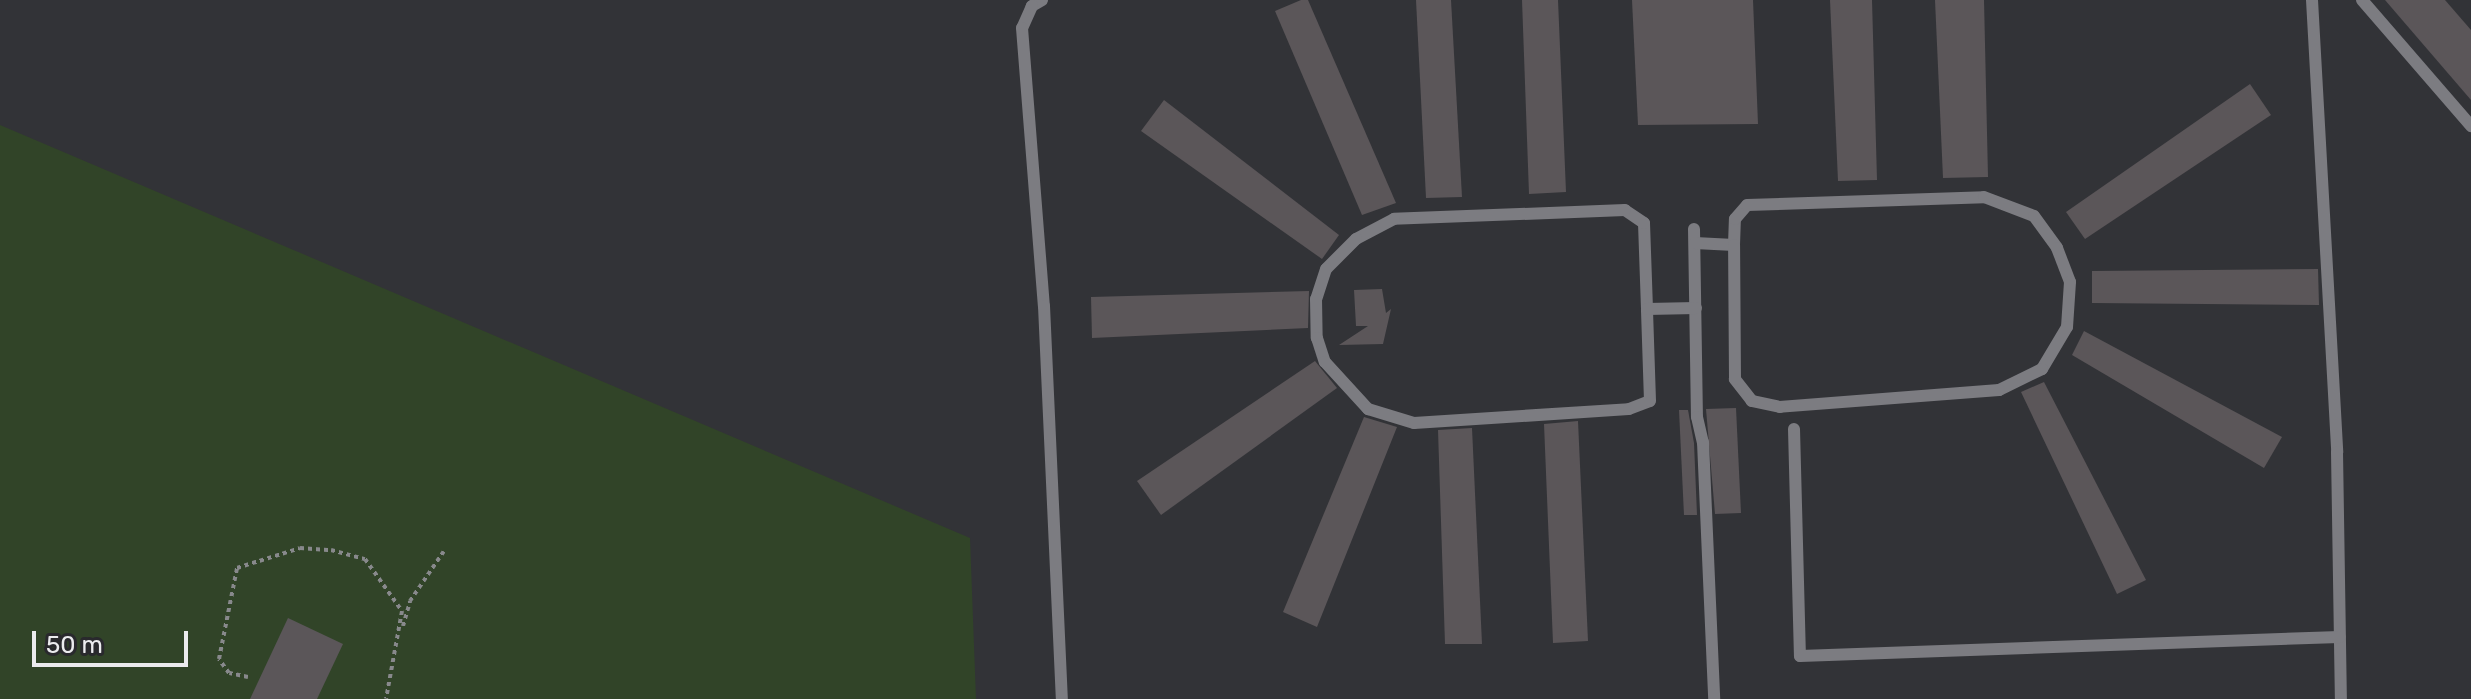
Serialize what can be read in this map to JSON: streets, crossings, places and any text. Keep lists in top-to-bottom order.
{
  "scale_bar": "50 m"
}
